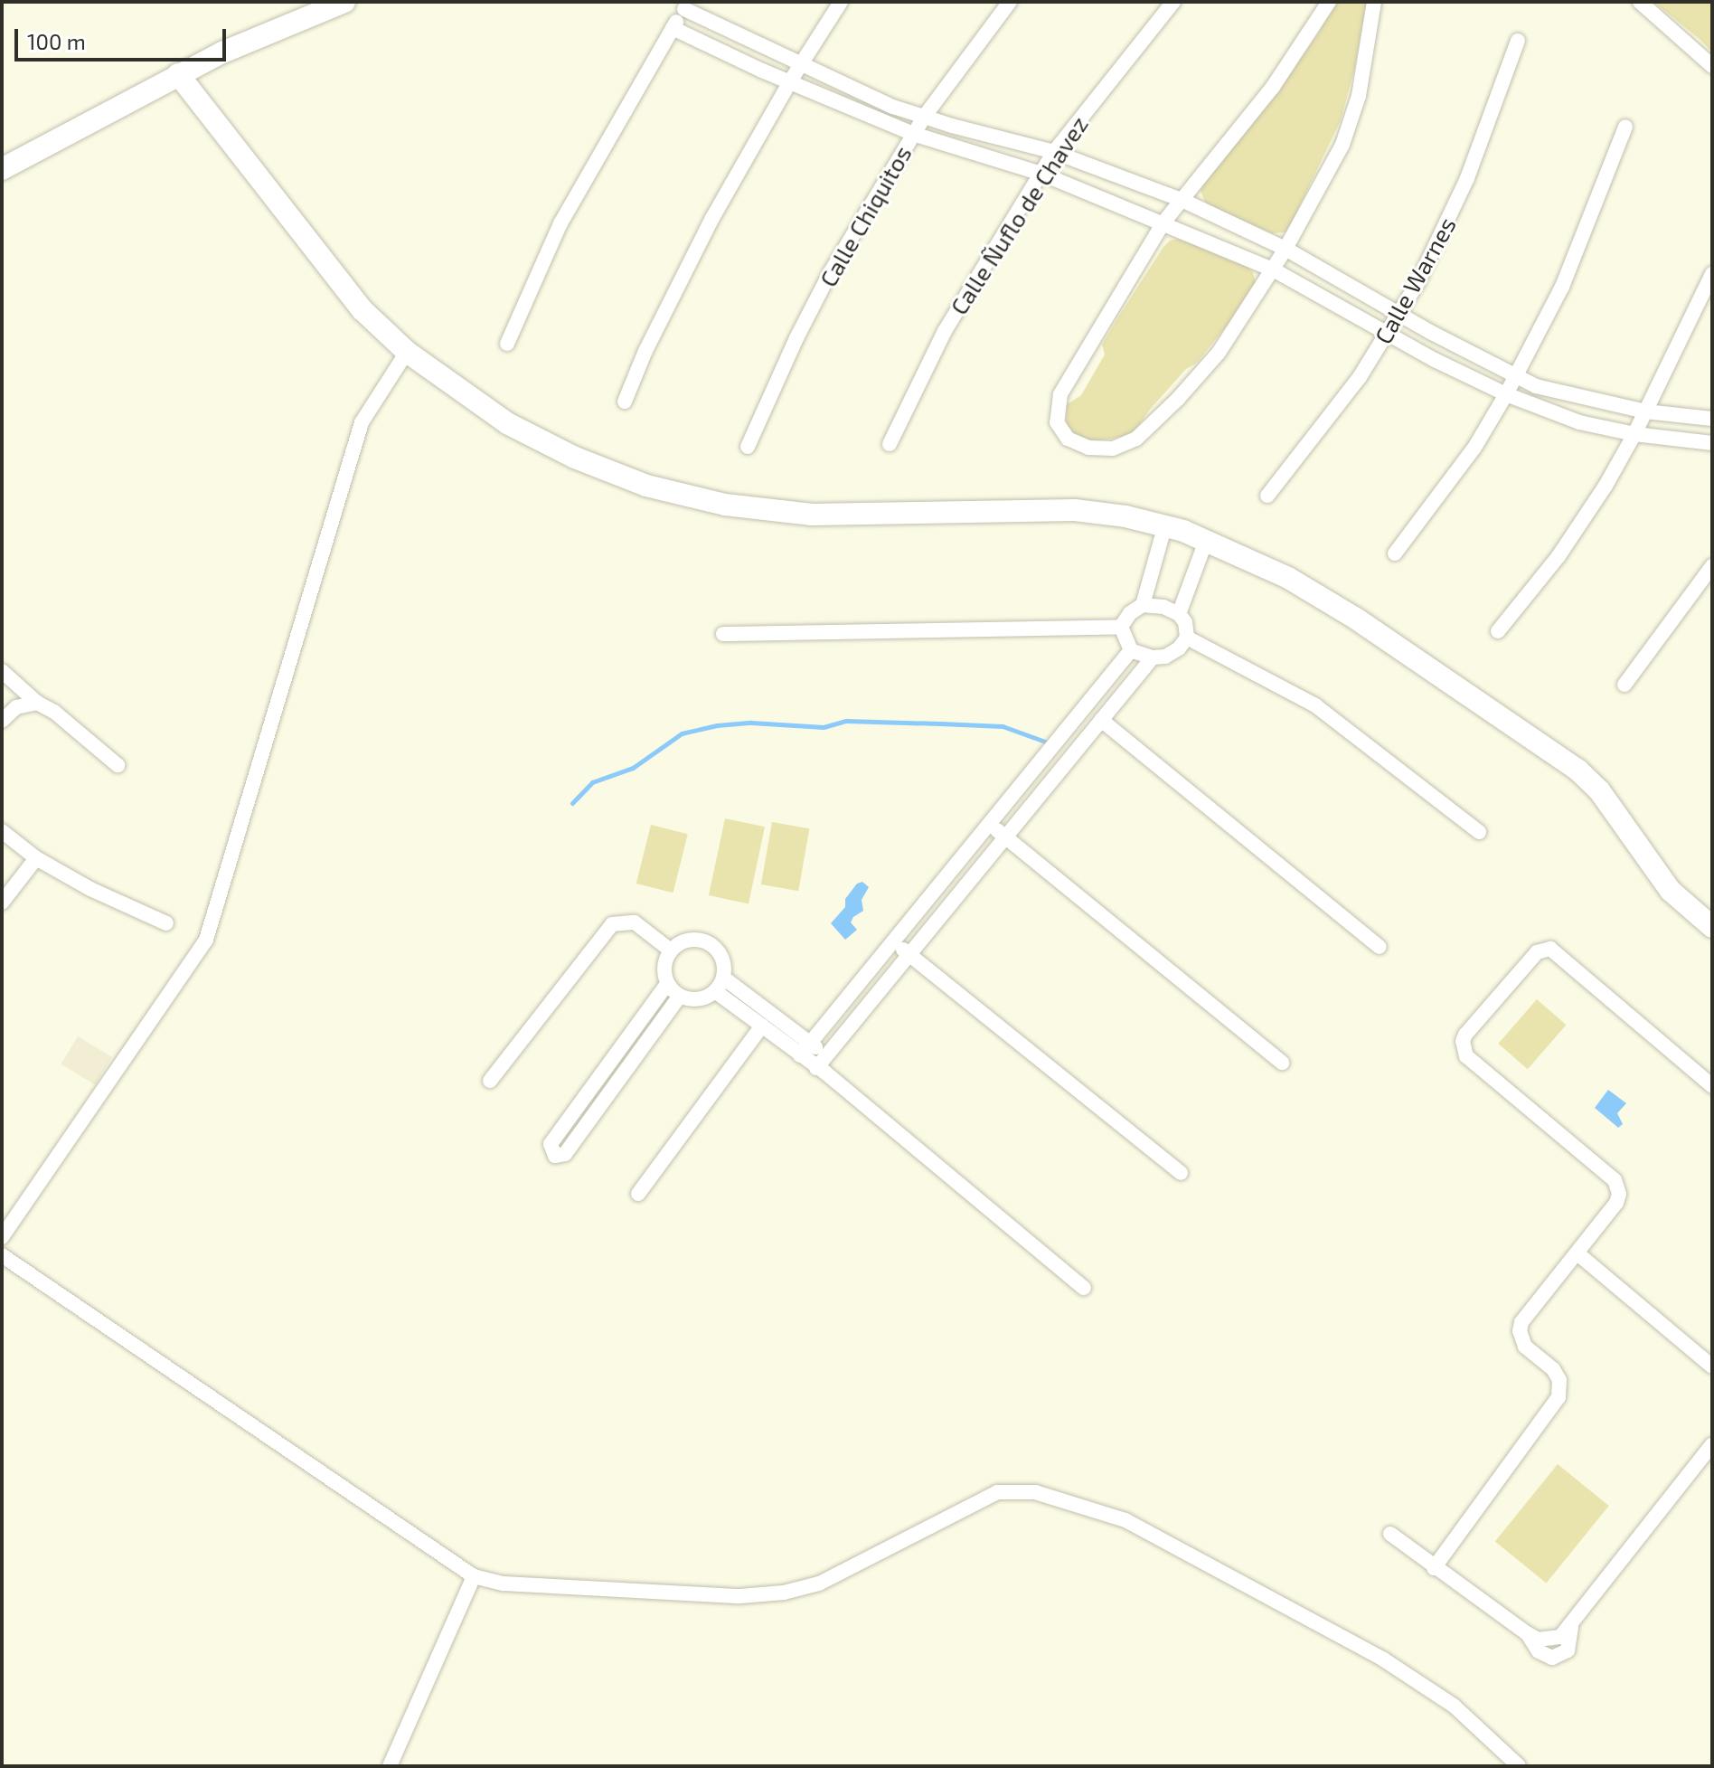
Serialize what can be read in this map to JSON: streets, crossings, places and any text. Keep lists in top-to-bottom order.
{
  "streets": {
    "street": ["Calle Ñuflo de Chavez", "Calle Chiquitos", "Calle Warnes"]
  },
  "scale_bar": "100 m"
}
